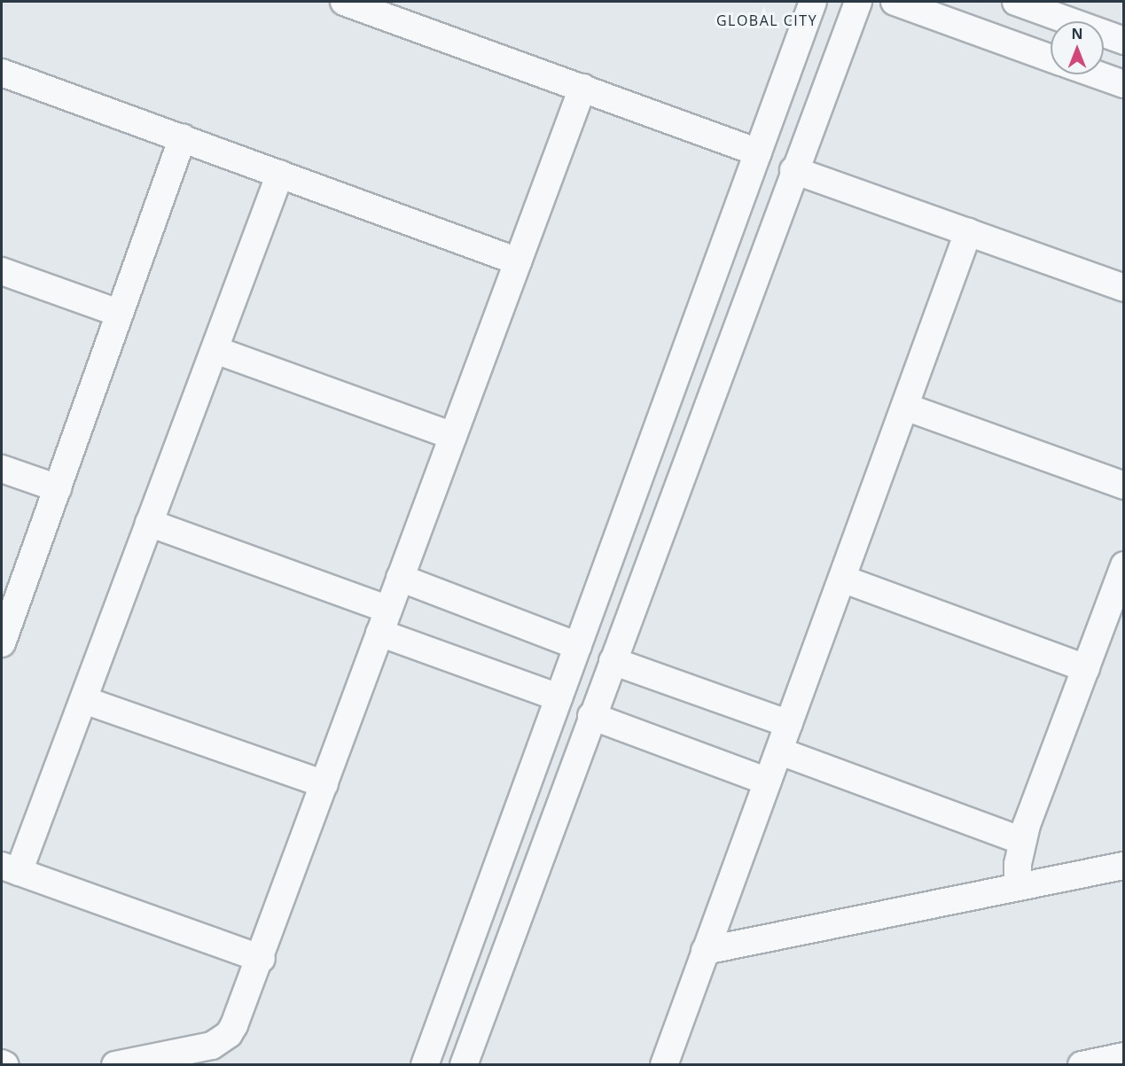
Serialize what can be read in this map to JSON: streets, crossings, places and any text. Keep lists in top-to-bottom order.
{
  "districts": ["GLOBAL CITY"],
  "north": "top"
}
